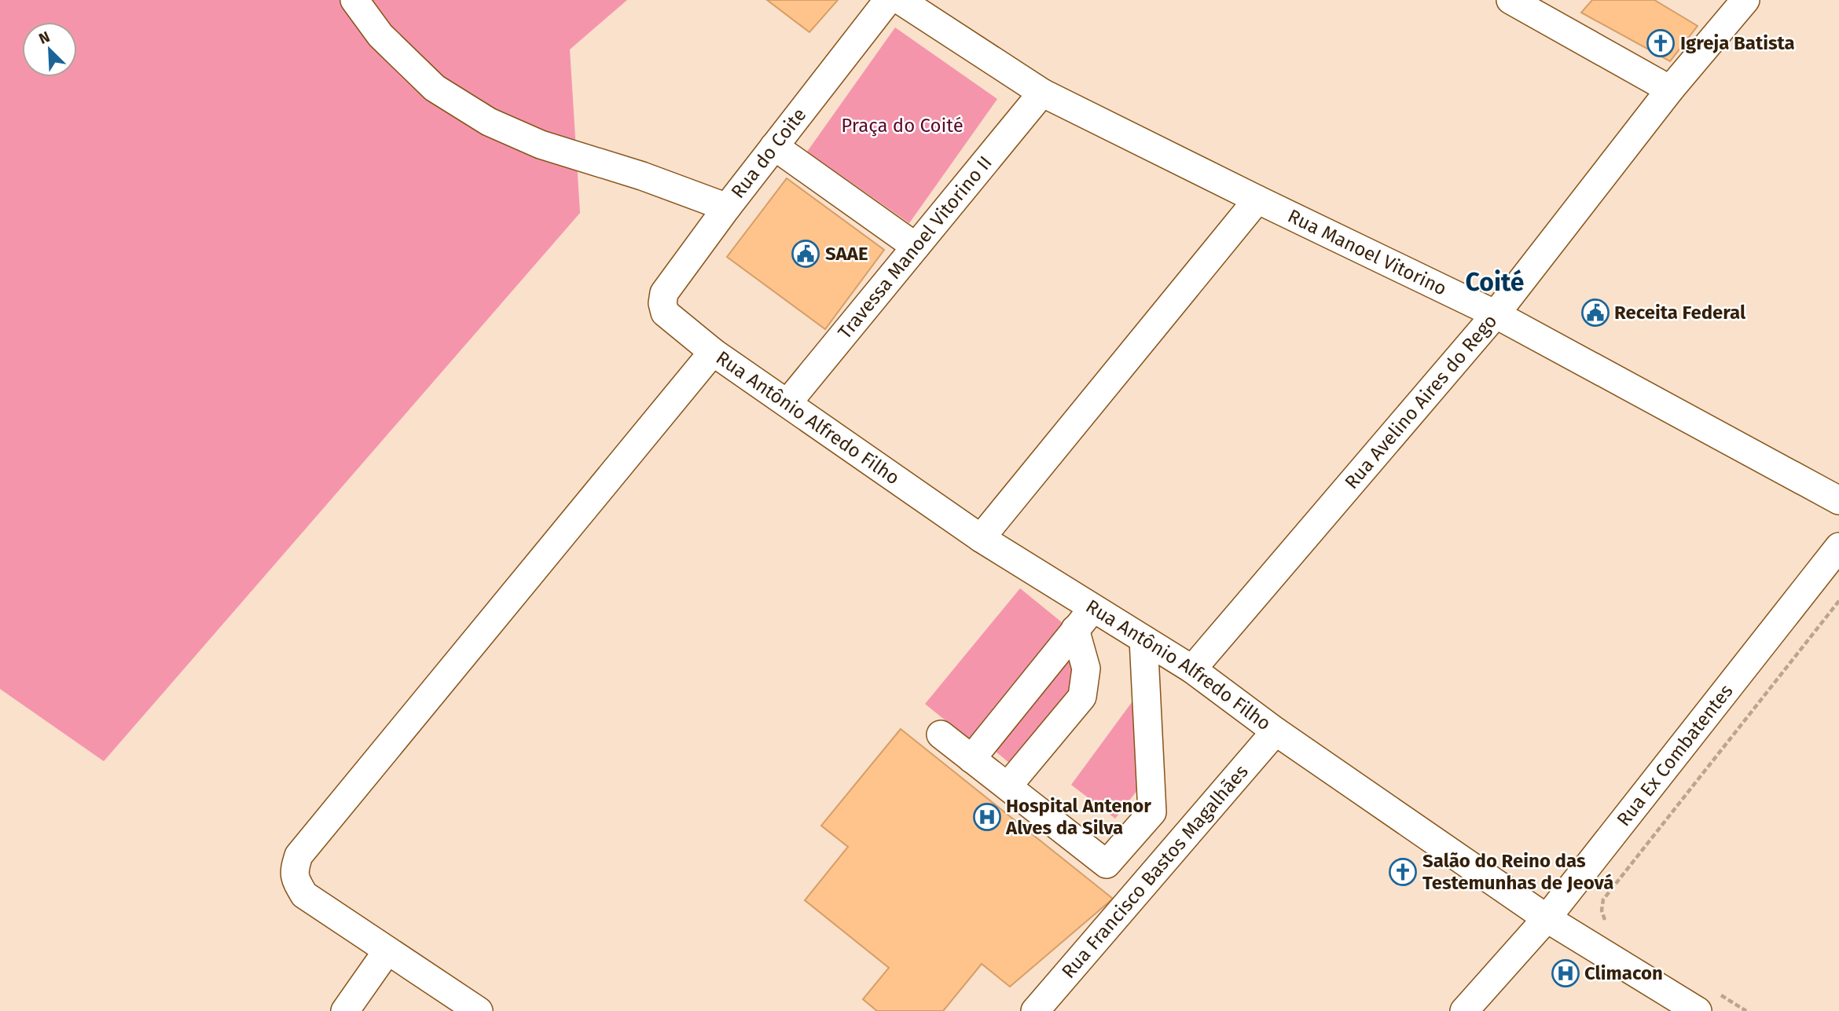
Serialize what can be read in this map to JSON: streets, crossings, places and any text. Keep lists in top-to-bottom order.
{
  "streets": {
    "street": [
      "Rua do Coite",
      "Travessa Manoel Vitorino II",
      "Rua Manoel Vitorino",
      "Rua Avelino Aires do Rego",
      "Rua Antônio Alfredo Filho",
      "Rua Ex Combatentes",
      "Rua Francisco Bastos Magalhães"
    ]
  },
  "crossings": [
    ["Rua do Coite", "Rua Antônio Alfredo Filho"],
    ["Travessa Manoel Vitorino II", "Rua Manoel Vitorino"],
    ["Travessa Manoel Vitorino II", "Rua Antônio Alfredo Filho"],
    ["Rua Manoel Vitorino", "Rua Avelino Aires do Rego"],
    ["Rua Avelino Aires do Rego", "Rua Antônio Alfredo Filho"],
    ["Rua Antônio Alfredo Filho", "Rua Ex Combatentes"],
    ["Rua Antônio Alfredo Filho", "Rua Francisco Bastos Magalhães"]
  ],
  "districts": ["Coité"],
  "parks": ["Praça do Coité"],
  "places": {
    "church": ["Igreja Batista", "Salão do Reino das Testemunhas de Jeová"],
    "public building": ["SAAE", "Receita Federal"],
    "hospital": ["Hospital Antenor Alves da Silva", "Climacon"]
  },
  "north": "top left"
}
